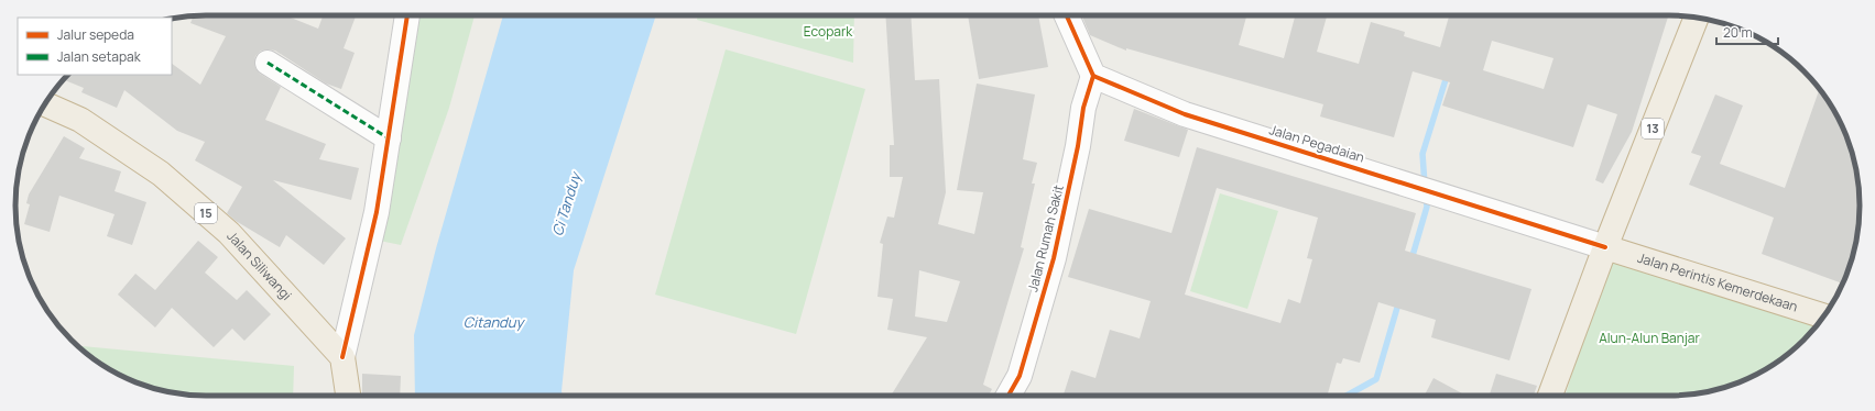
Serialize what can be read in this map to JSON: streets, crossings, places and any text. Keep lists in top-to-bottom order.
{
  "streets": {
    "highway": [
      "13",
      "15",
      "Jalan Siliwangi",
      "Jalan Perintis Kemerdekaan"
    ],
    "street": ["Jalan Pegadaian", "Jalan Rumah Sakit"]
  },
  "crossings": [
    ["13", "Jalan Pegadaian"],
    ["13", "Jalan Perintis Kemerdekaan"],
    ["Jalan Pegadaian", "Jalan Rumah Sakit"],
    ["Jalan Pegadaian", "Jalan Perintis Kemerdekaan"]
  ],
  "water": ["Ci Tanduy", "Citanduy"],
  "parks": ["Ecopark", "Alun-Alun Banjar"],
  "legend": ["Jalur sepeda", "Jalan setapak"],
  "scale_bar": "20 m"
}
